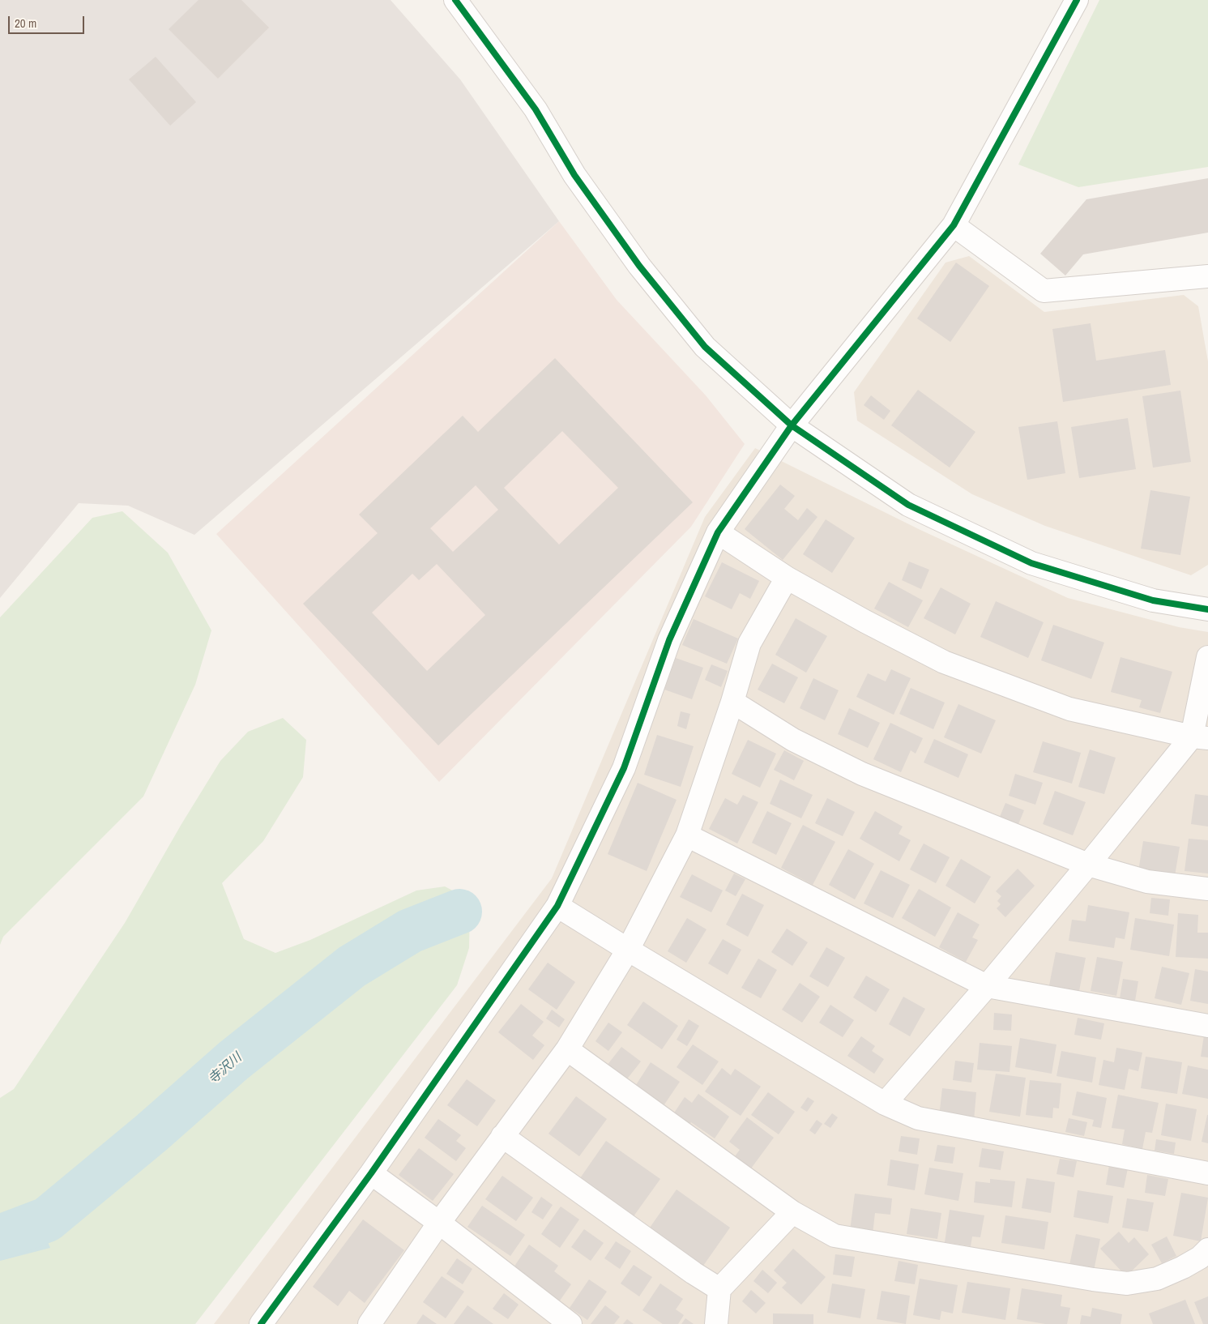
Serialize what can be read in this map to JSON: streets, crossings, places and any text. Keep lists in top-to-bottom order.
{
  "water": ["寺沢川"],
  "scale_bar": "20 m"
}
